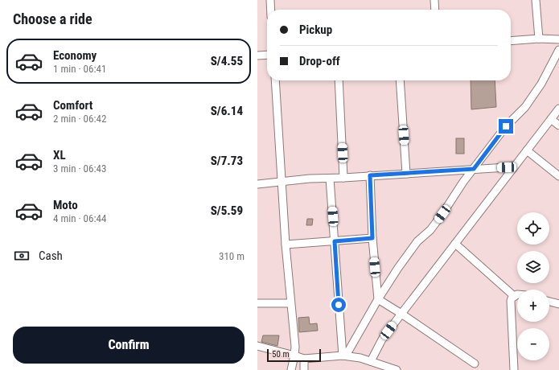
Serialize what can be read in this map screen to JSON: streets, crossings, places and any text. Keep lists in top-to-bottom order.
{
  "scale_bar": "50 m",
  "page": {
    "heading": "Choose a ride",
    "banner": ["Pickup", "Drop-off"],
    "list": [
      {
        "name": "Economy",
        "note": "1 min · 06:41",
        "value": "S/4.55"
      },
      {
        "name": "Comfort",
        "note": "2 min · 06:42",
        "value": "S/6.14"
      },
      {
        "name": "XL",
        "note": "3 min · 06:43",
        "value": "S/7.73"
      },
      {
        "name": "Moto",
        "note": "4 min · 06:44",
        "value": "S/5.59"
      }
    ],
    "map_buttons": ["+", "−"],
    "pay": ["Cash", "310 m"],
    "buttons": "Confirm",
    "scale": "50 m"
  }
}
